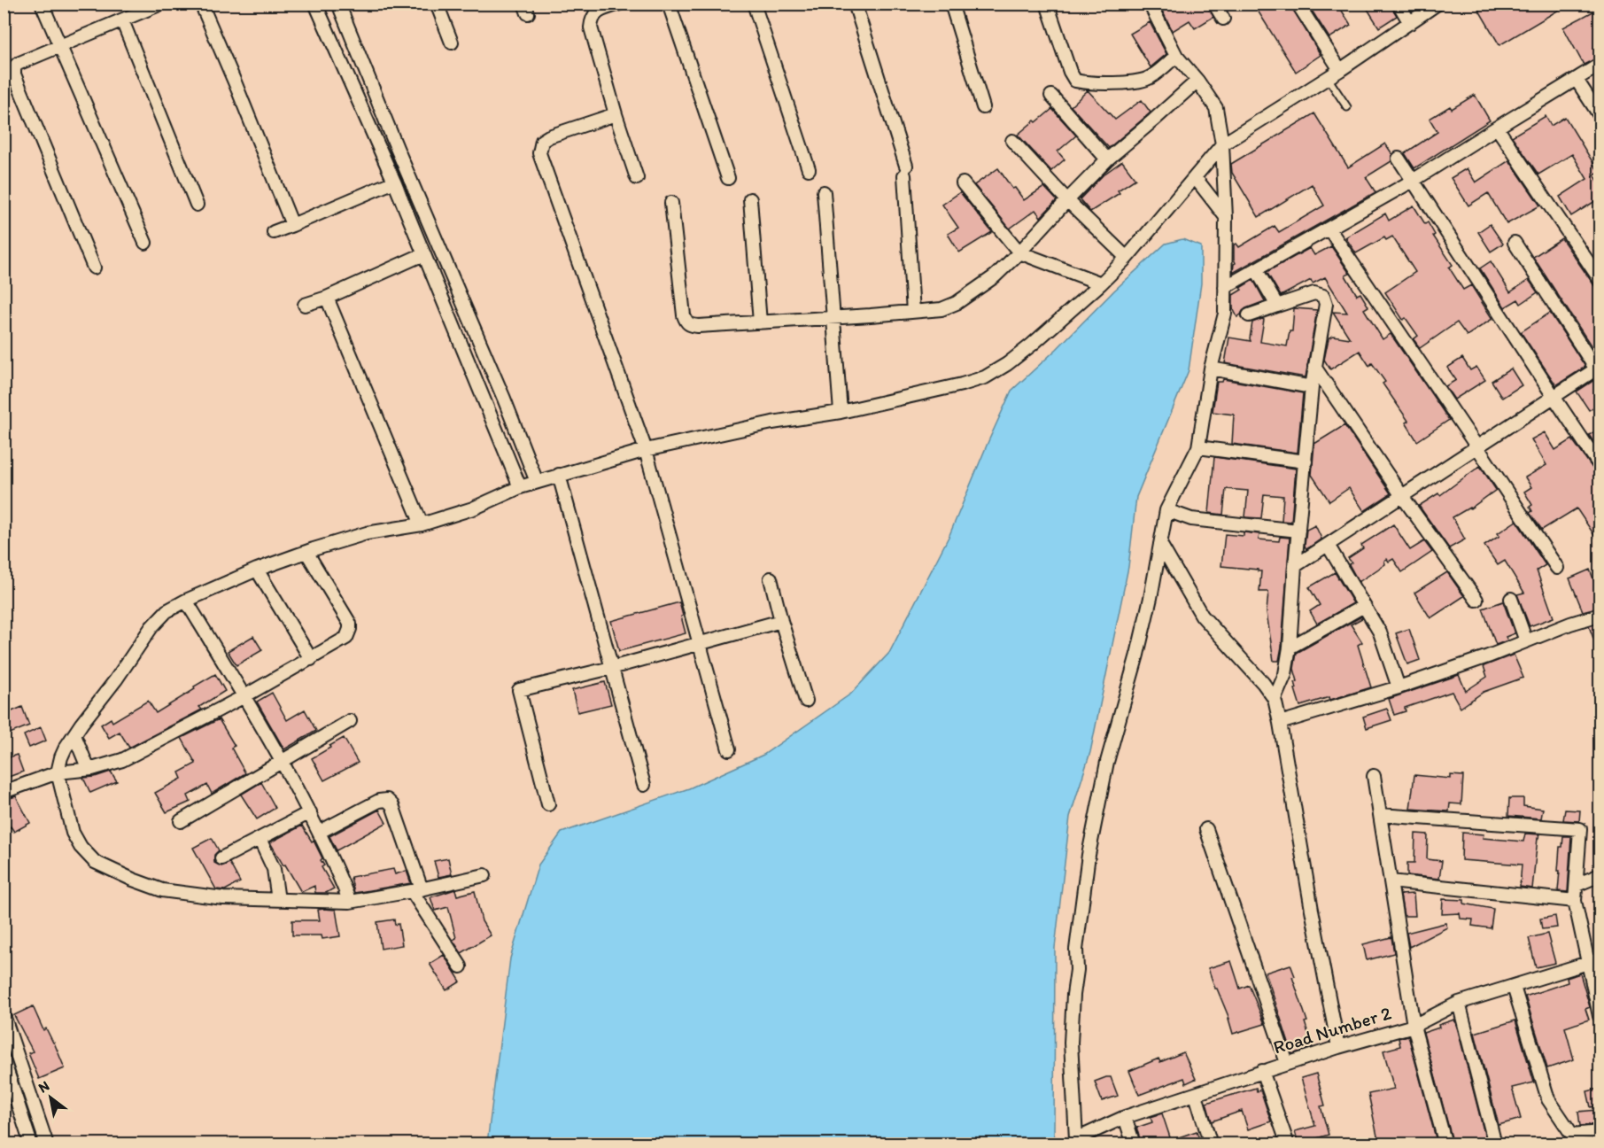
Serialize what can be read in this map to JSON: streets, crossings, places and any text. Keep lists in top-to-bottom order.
{
  "streets": {
    "street": ["Road Number 2"]
  },
  "north": "top left"
}
